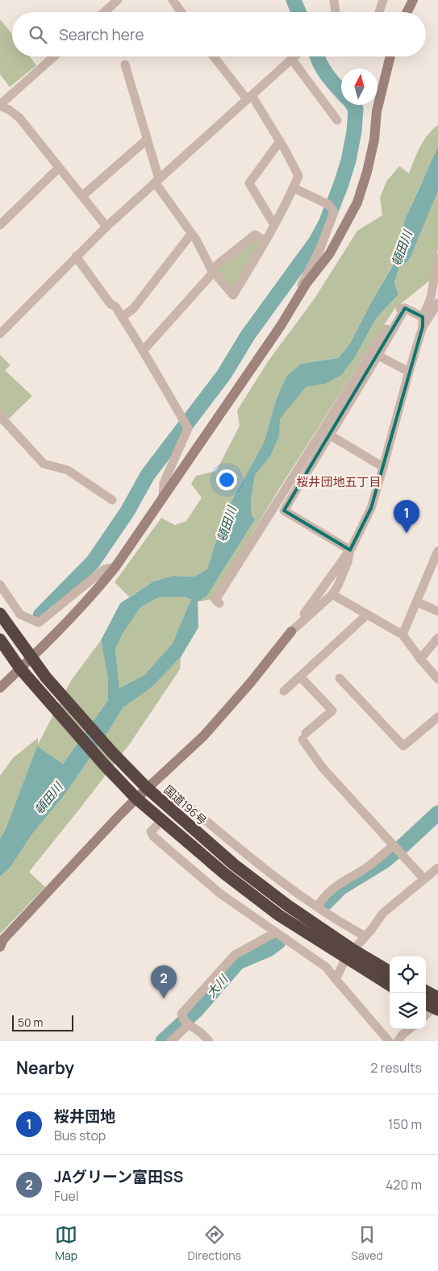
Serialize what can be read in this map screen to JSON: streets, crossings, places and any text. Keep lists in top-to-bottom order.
{
  "streets": {
    "highway": ["国道196号"]
  },
  "districts": ["桜井団地五丁目"],
  "water": ["頓田川", "大川"],
  "scale_bar": "50 m",
  "north": "top",
  "page": {
    "search": "Search here",
    "pins": ["1", "2"],
    "scale": "50 m",
    "heading": ["Nearby", "2 results"],
    "list": [
      {
        "mark": "1",
        "name": "桜井団地",
        "note": "Bus stop",
        "value": "150 m"
      },
      {
        "mark": "2",
        "name": "JAグリーン富田SS",
        "note": "Fuel",
        "value": "420 m"
      }
    ],
    "nav": ["Map", "Directions", "Saved"]
  }
}
